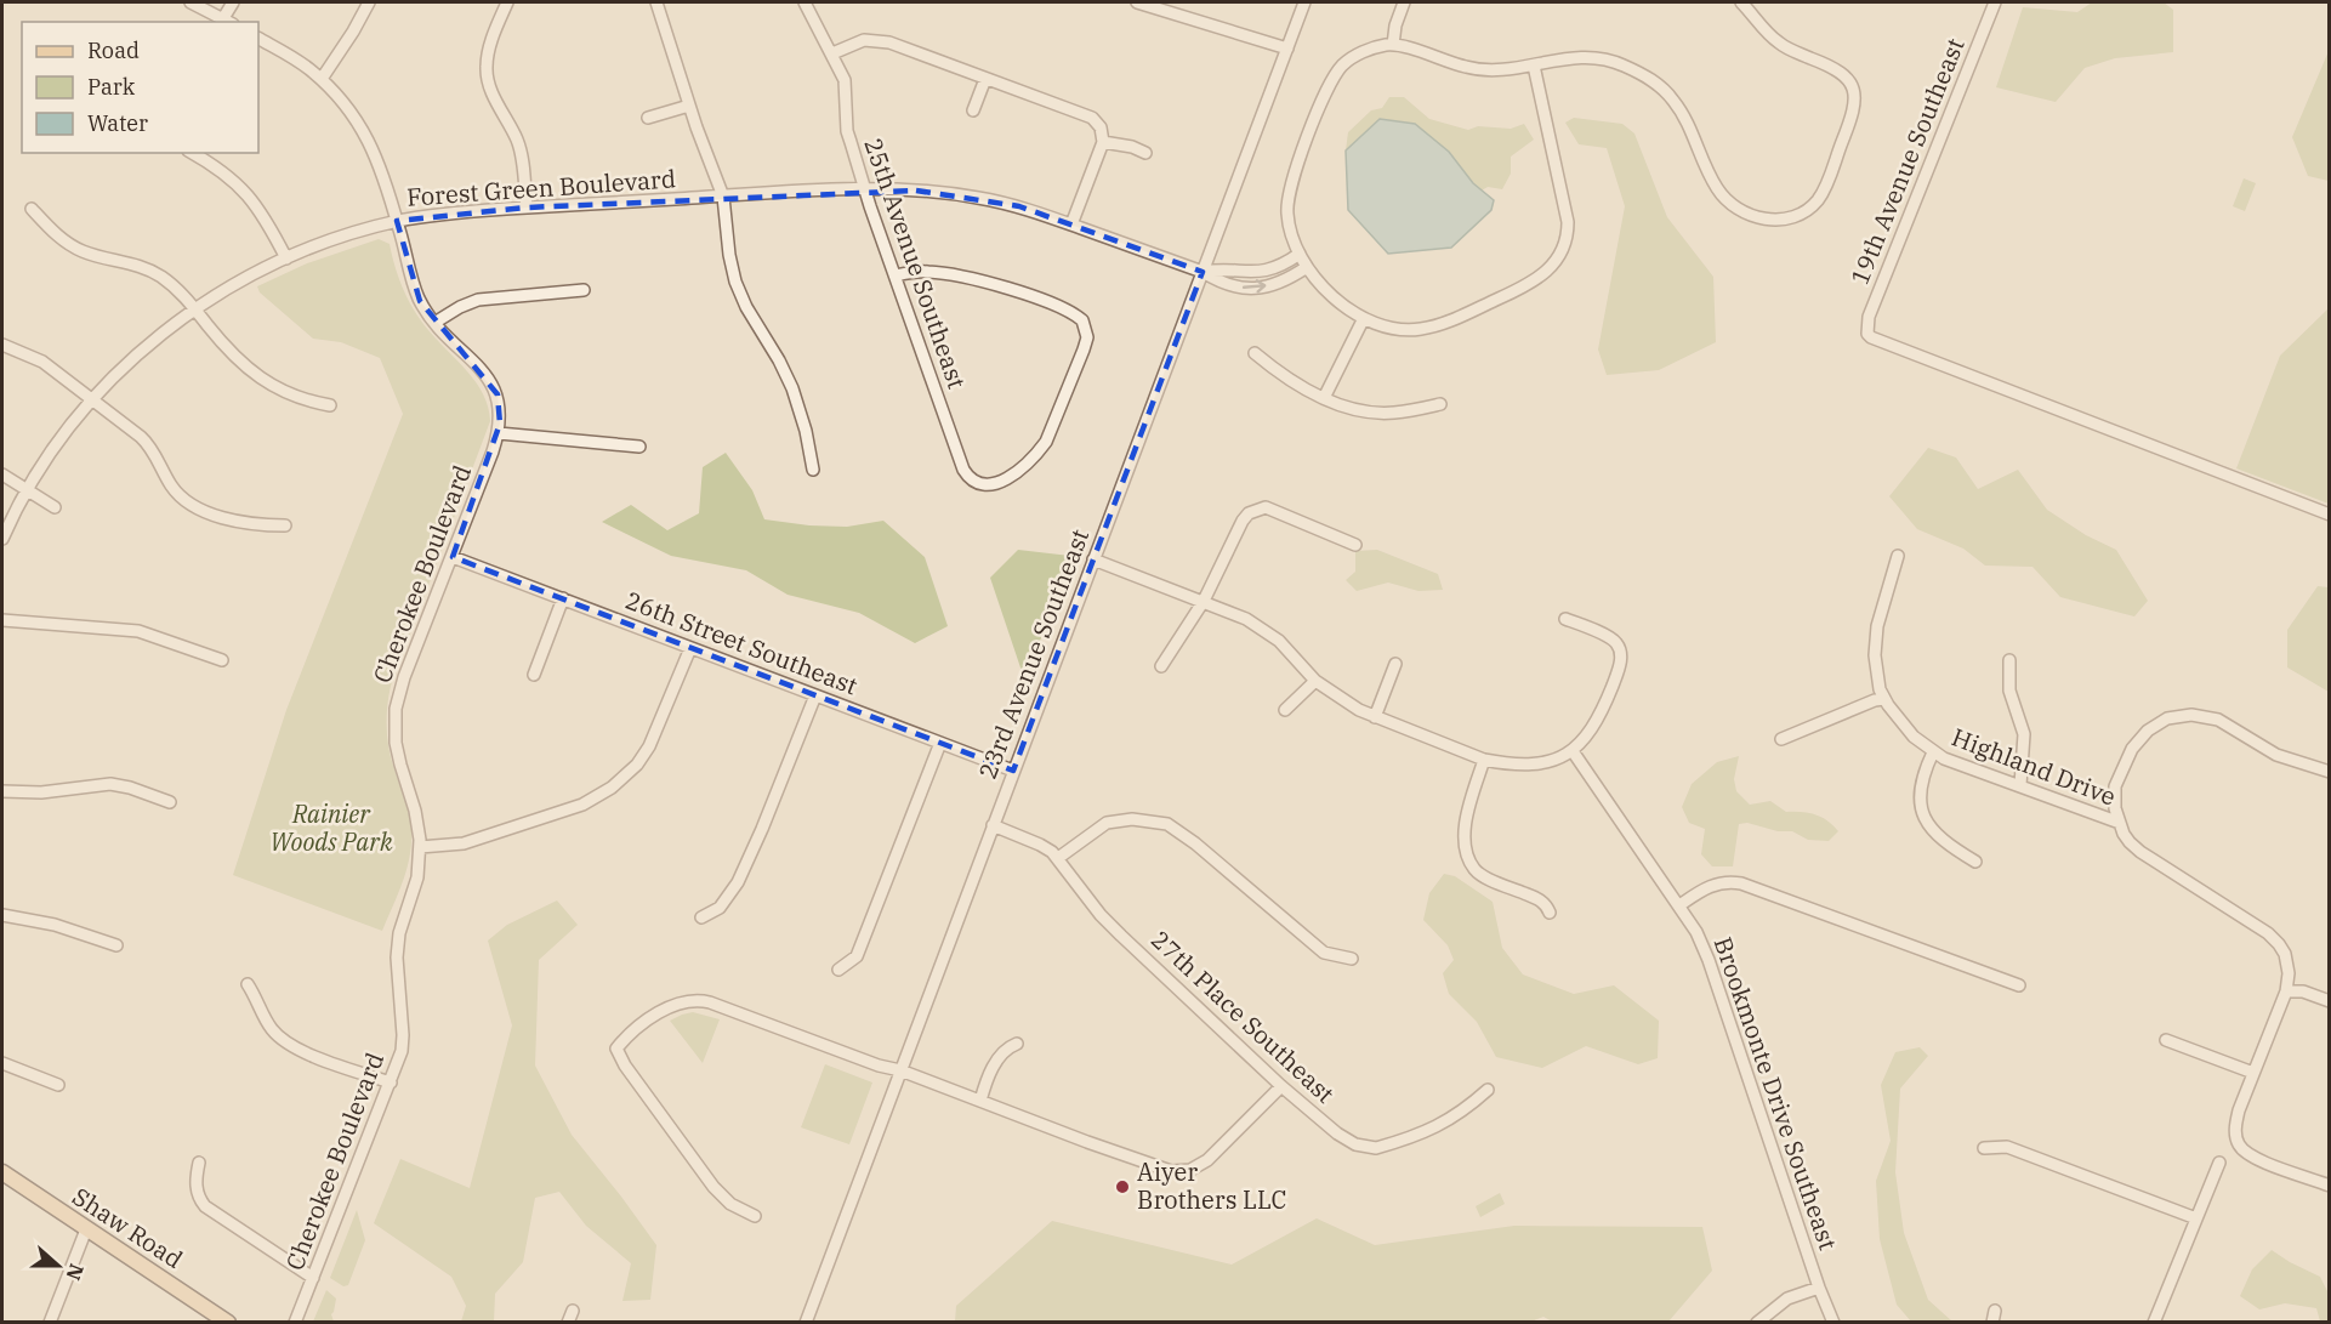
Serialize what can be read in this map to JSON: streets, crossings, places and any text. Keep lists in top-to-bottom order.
{
  "streets": {
    "main road": ["Shaw Road"],
    "street": [
      "19th Avenue Southeast",
      "Forest Green Boulevard",
      "25th Avenue Southeast",
      "Cherokee Boulevard",
      "26th Street Southeast",
      "23rd Avenue Southeast",
      "Highland Drive",
      "27th Place Southeast",
      "Brookmonte Drive Southeast"
    ]
  },
  "crossings": [
    ["Forest Green Boulevard", "25th Avenue Southeast"],
    ["Forest Green Boulevard", "Cherokee Boulevard"],
    ["Forest Green Boulevard", "23rd Avenue Southeast"],
    ["Cherokee Boulevard", "26th Street Southeast"],
    ["26th Street Southeast", "23rd Avenue Southeast"],
    ["23rd Avenue Southeast", "27th Place Southeast"]
  ],
  "parks": ["Rainier Woods Park"],
  "places": ["Aiyer Brothers LLC"],
  "legend": ["Road", "Park", "Water"],
  "north": "right"
}
